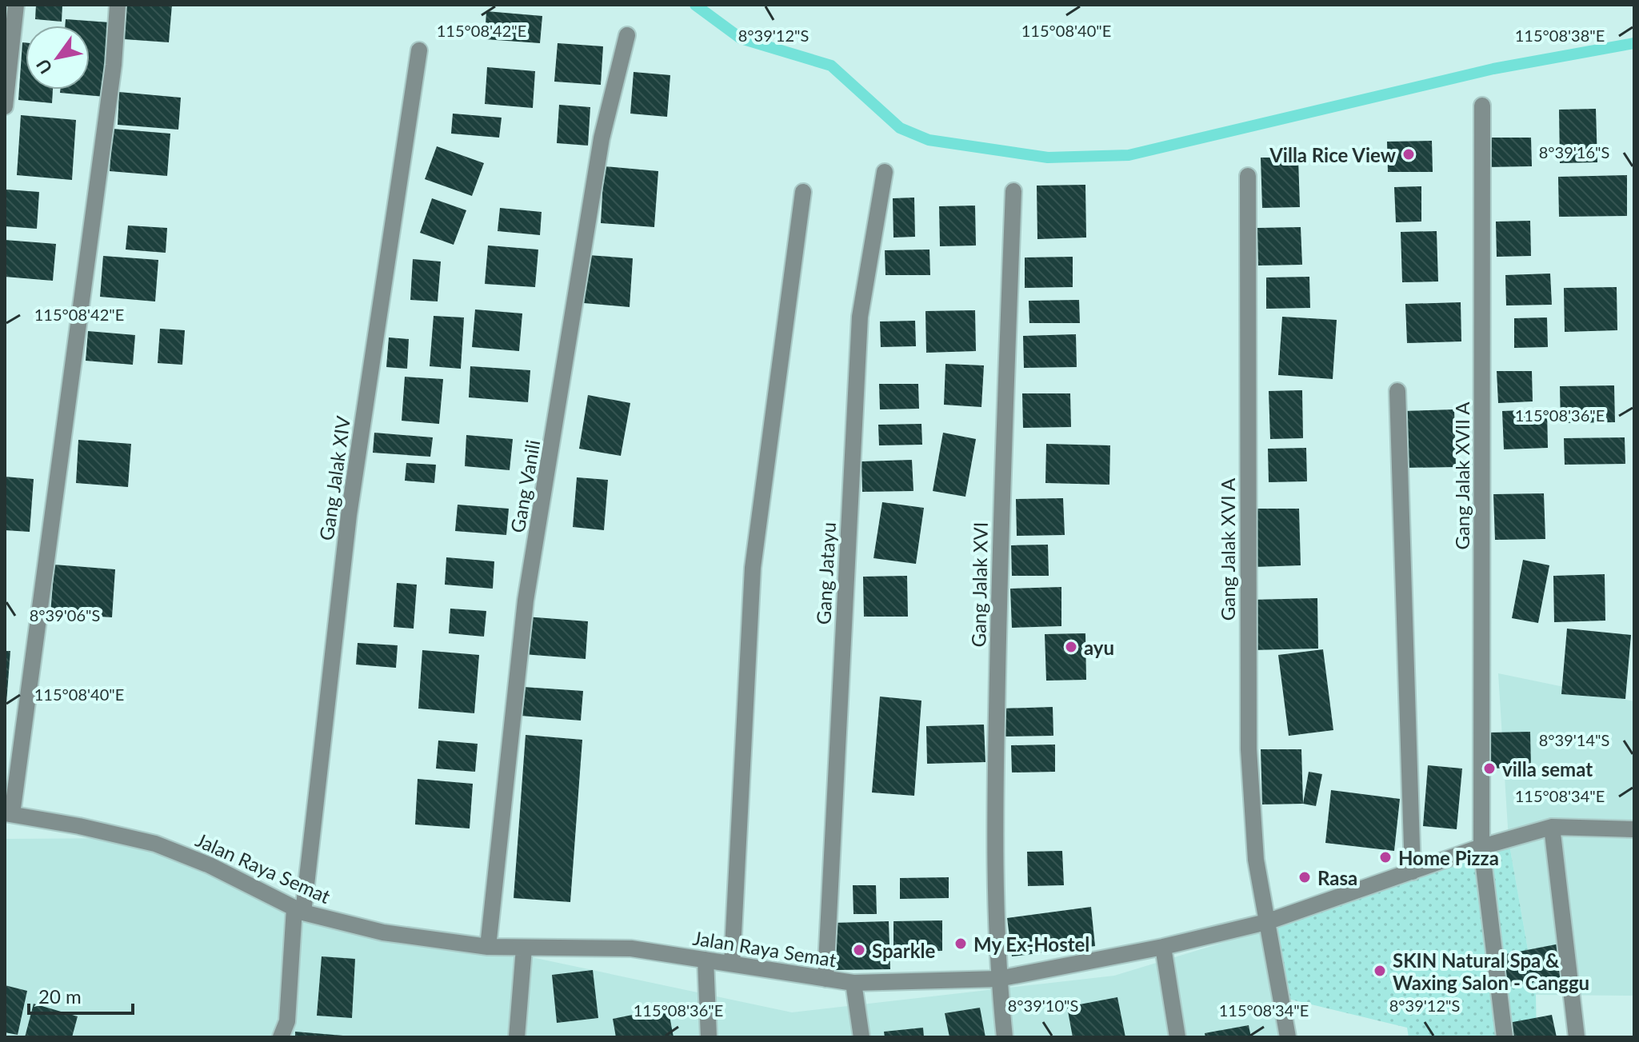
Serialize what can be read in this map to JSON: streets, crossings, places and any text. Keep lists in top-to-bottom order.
{
  "streets": {
    "street": [
      "Gang Jalak XVII A",
      "Gang Jalak XIV",
      "Gang Vanili",
      "Gang Jalak XVI A",
      "Gang Jatayu",
      "Gang Jalak XVI",
      "Jalan Raya Semat"
    ]
  },
  "crossings": [
    ["Gang Jalak XVII A", "Jalan Raya Semat"],
    ["Gang Jalak XIV", "Jalan Raya Semat"],
    ["Gang Vanili", "Jalan Raya Semat"],
    ["Gang Jalak XVI A", "Jalan Raya Semat"],
    ["Gang Jatayu", "Jalan Raya Semat"],
    ["Gang Jalak XVI", "Jalan Raya Semat"]
  ],
  "places": [
    "Villa Rice View",
    "ayu",
    "villa semat",
    "Home Pizza",
    "Rasa",
    "My Ex-Hostel",
    "Sparkle",
    "SKIN Natural Spa & Waxing Salon - Canggu"
  ],
  "scale_bar": "20 m",
  "north": "bottom left",
  "coordinates": [
    "115°08'42\"E",
    "115°08'40\"E",
    "8°39'12\"S",
    "115°08'38\"E",
    "8°39'16\"S",
    "115°08'36\"E",
    "8°39'06\"S",
    "8°39'14\"S",
    "115°08'34\"E",
    "8°39'10\"S"
  ]
}
